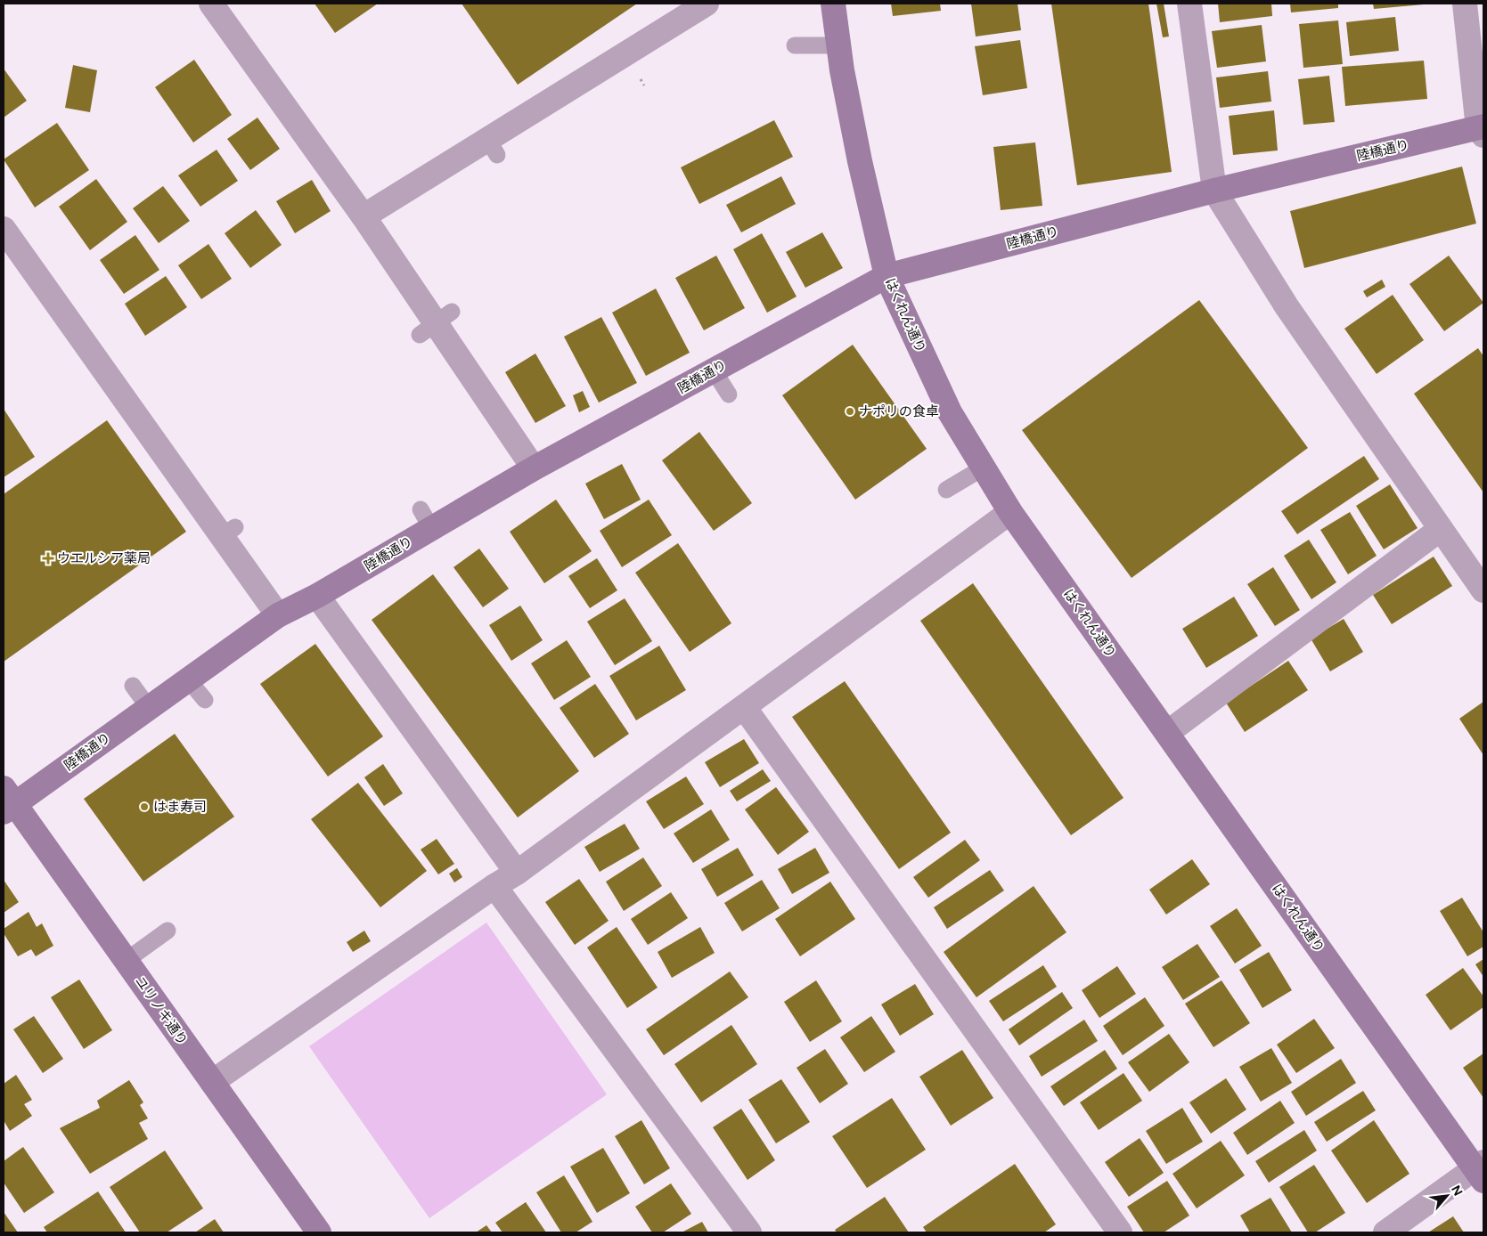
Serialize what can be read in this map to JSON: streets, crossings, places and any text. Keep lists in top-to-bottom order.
{
  "streets": {
    "street": ["陸橋通り", "はくれん通り", "ユリノキ通り"]
  },
  "crossings": [
    ["陸橋通り", "はくれん通り"],
    ["陸橋通り", "ユリノキ通り"]
  ],
  "places": {
    "other": ["ナポリの食卓", "はま寿司"],
    "health": ["ウエルシア薬局"]
  },
  "north": "top right"
}
